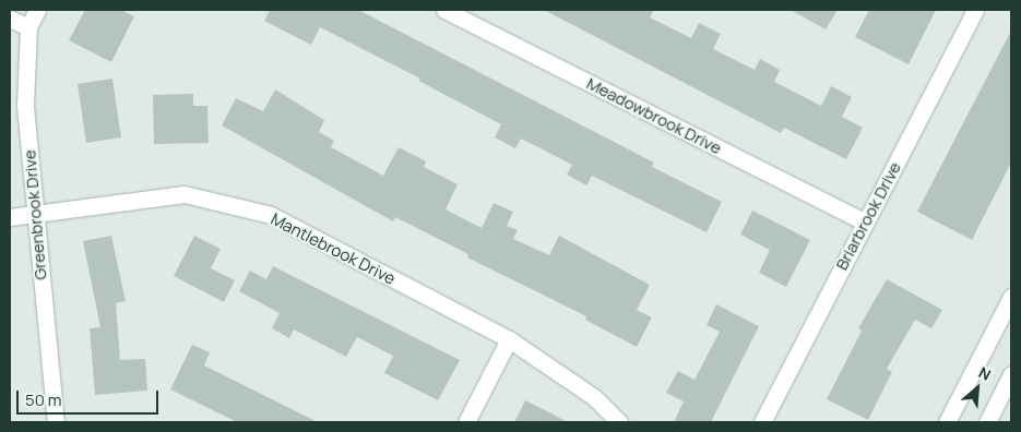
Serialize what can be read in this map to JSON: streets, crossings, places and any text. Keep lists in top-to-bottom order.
{
  "streets": {
    "street": [
      "Meadowbrook Drive",
      "Greenbrook Drive",
      "Briarbrook Drive",
      "Mantlebrook Drive"
    ]
  },
  "crossings": [
    ["Meadowbrook Drive", "Briarbrook Drive"],
    ["Greenbrook Drive", "Mantlebrook Drive"]
  ],
  "scale_bar": "50 m",
  "north": "top right"
}
